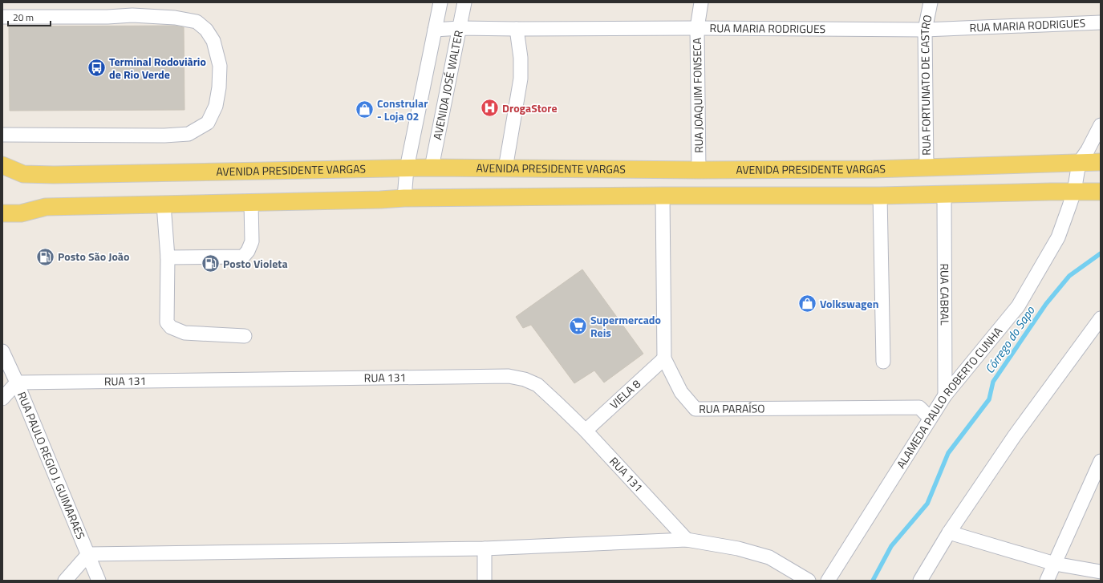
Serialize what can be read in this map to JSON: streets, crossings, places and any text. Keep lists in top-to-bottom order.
{
  "streets": {
    "main road": ["AVENIDA PRESIDENTE VARGAS"],
    "street": [
      "RUA MARIA RODRIGUES",
      "AVENIDA JOSÉ WALTER",
      "RUA FORTUNATO DE CASTRO",
      "RUA JOAQUIM FONSECA",
      "RUA CABRAL",
      "RUA 131",
      "VIELA 8",
      "ALAMEDA PAULO ROBERTO CUNHA",
      "RUA PARAÍSO",
      "RUA PAULO REGIO J. GUIMARAES"
    ]
  },
  "crossings": [
    ["RUA MARIA RODRIGUES", "AVENIDA JOSÉ WALTER"],
    ["RUA MARIA RODRIGUES", "RUA FORTUNATO DE CASTRO"],
    ["RUA MARIA RODRIGUES", "RUA JOAQUIM FONSECA"],
    ["AVENIDA JOSÉ WALTER", "AVENIDA PRESIDENTE VARGAS"],
    ["RUA FORTUNATO DE CASTRO", "AVENIDA PRESIDENTE VARGAS"],
    ["RUA JOAQUIM FONSECA", "AVENIDA PRESIDENTE VARGAS"],
    ["AVENIDA PRESIDENTE VARGAS", "ALAMEDA PAULO ROBERTO CUNHA"],
    ["RUA CABRAL", "ALAMEDA PAULO ROBERTO CUNHA"],
    ["RUA 131", "VIELA 8"],
    ["RUA 131", "RUA PAULO REGIO J. GUIMARAES"],
    ["VIELA 8", "RUA PARAÍSO"],
    ["ALAMEDA PAULO ROBERTO CUNHA", "RUA PARAÍSO"]
  ],
  "water": ["Córrego do Sapo"],
  "places": {
    "bus stop": ["Terminal Rodoviàrio de Rio Verde"],
    "hospital": ["DrogaStore"],
    "shop": ["Constrular - Loja 02", "Volkswagen"],
    "fuel station": ["Posto São João", "Posto Violeta"],
    "supermarket": ["Supermercado Reis"]
  },
  "scale_bar": "20 m"
}
